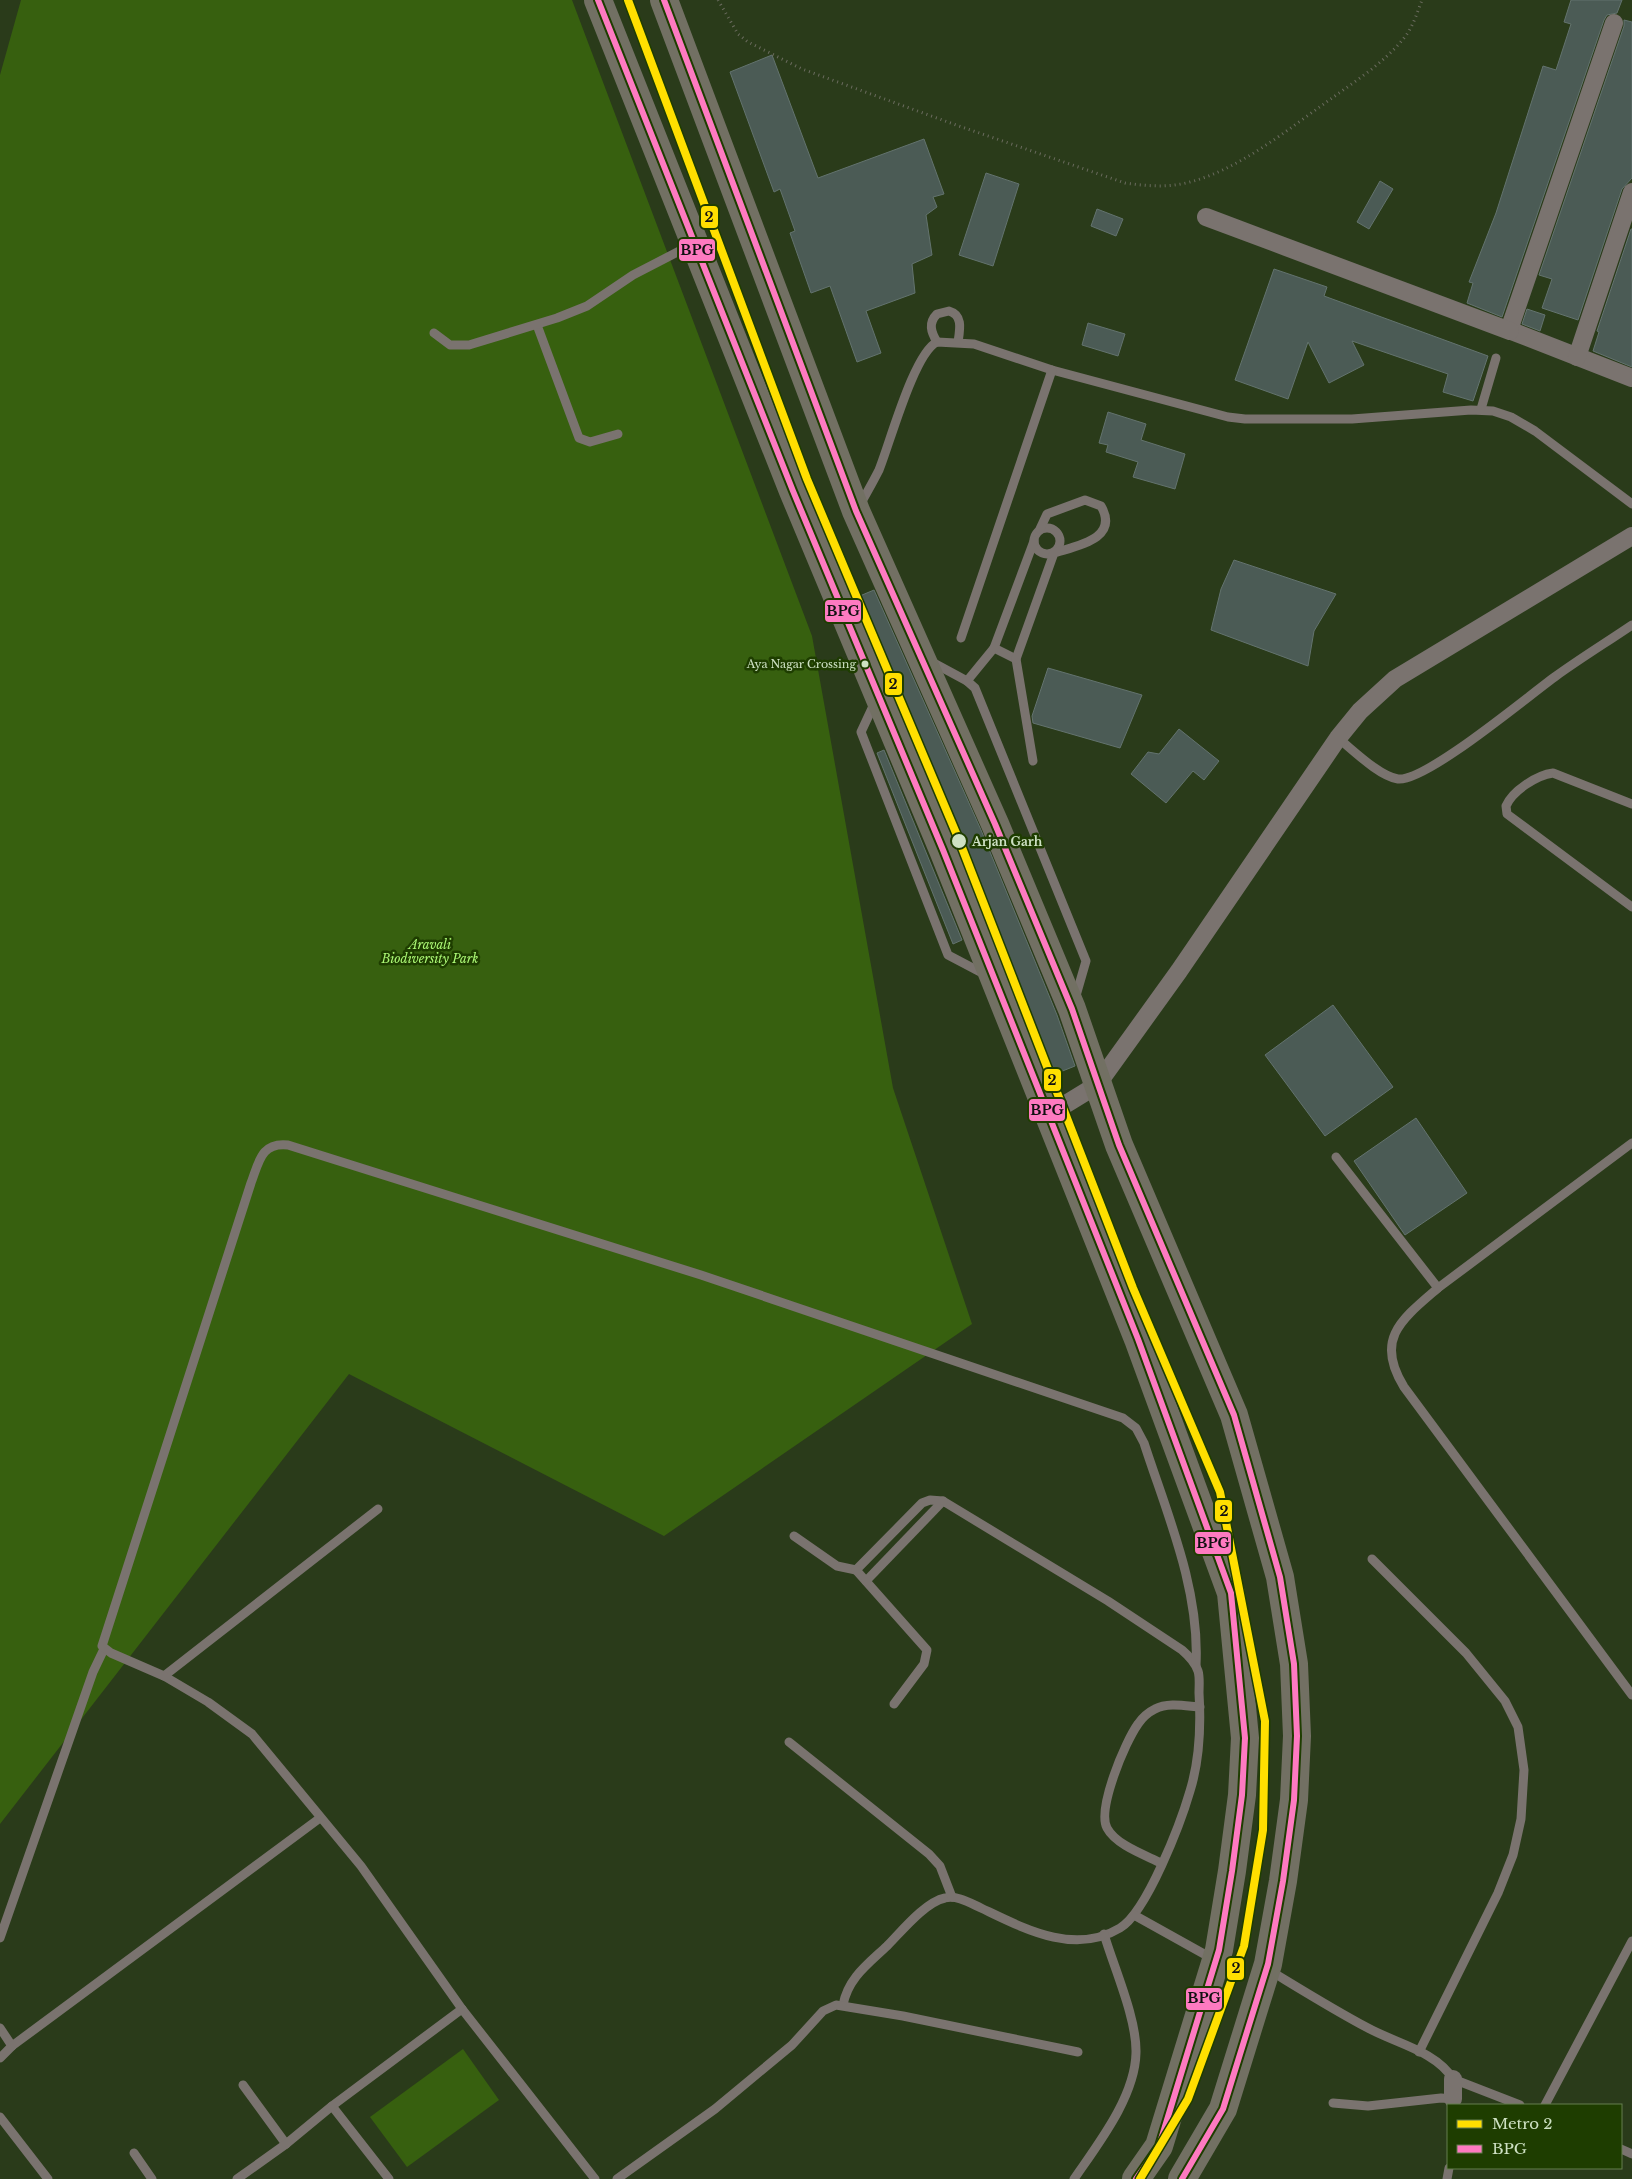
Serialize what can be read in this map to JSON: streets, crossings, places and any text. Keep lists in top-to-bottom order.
{
  "parks": ["Aravali Biodiversity Park"],
  "places": ["Aya Nagar Crossing", "Arjan Garh"],
  "lines": ["metro line 2", "transit line BPG"],
  "legend": ["Metro 2", "BPG"]
}
